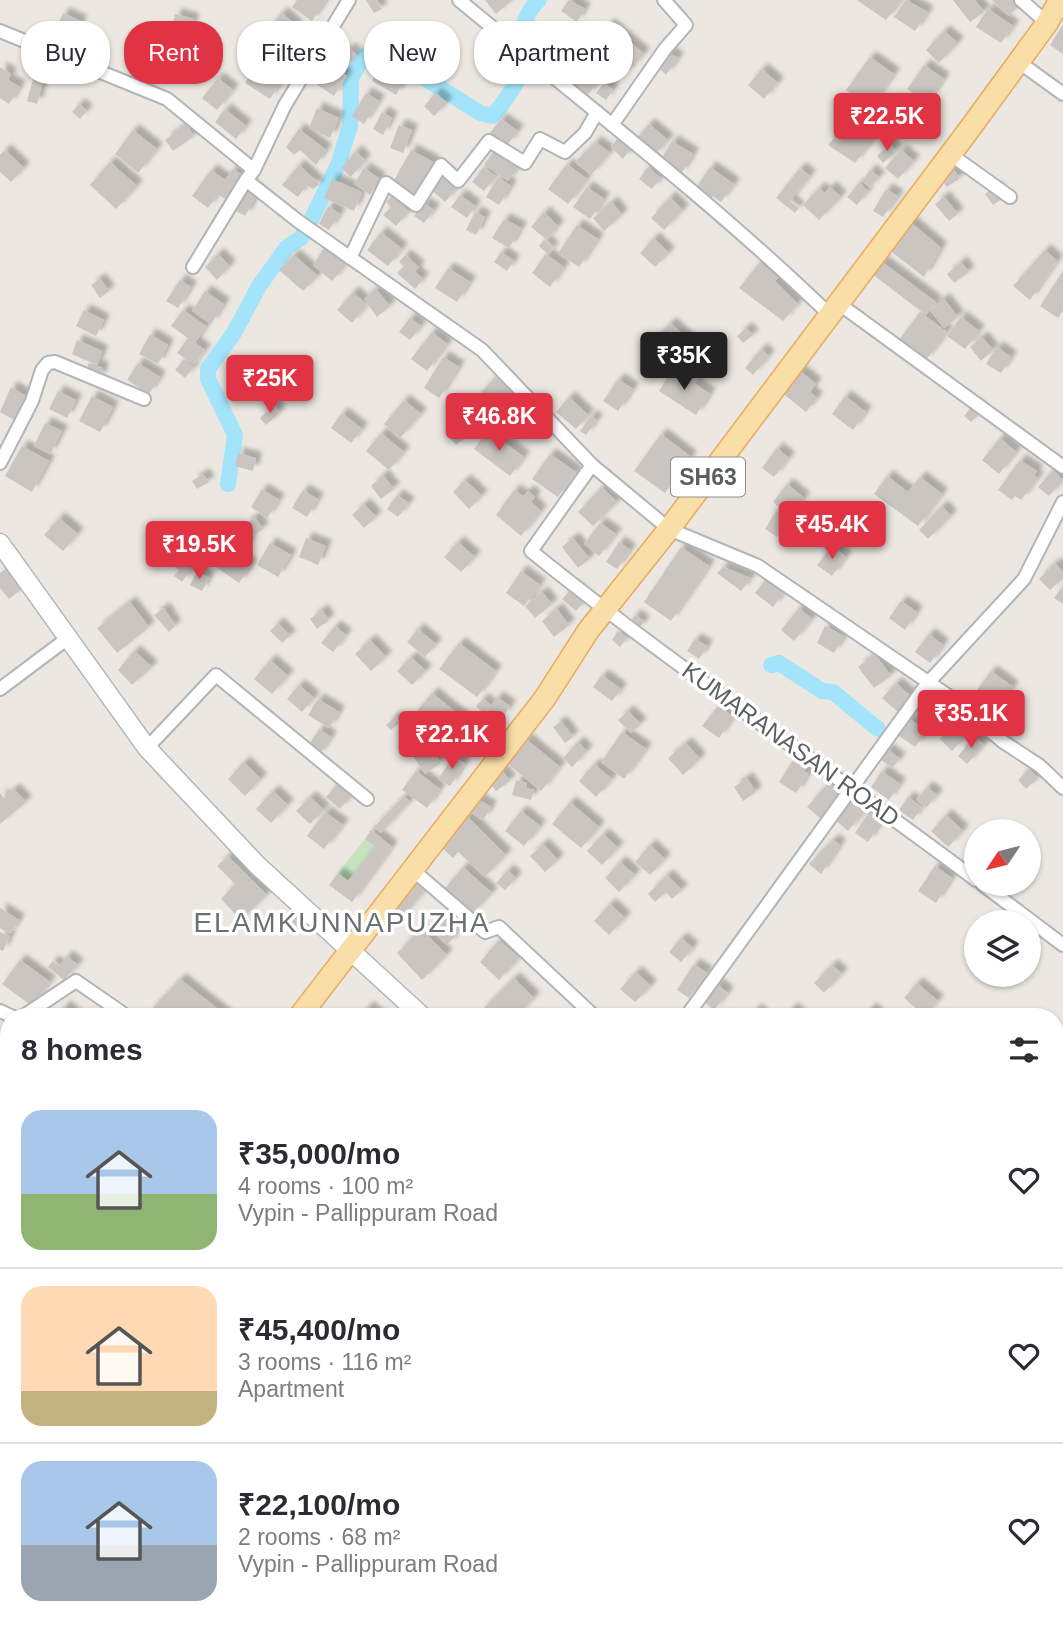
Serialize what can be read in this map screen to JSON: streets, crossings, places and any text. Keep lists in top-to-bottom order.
{
  "streets": {
    "main road": ["SH63"],
    "street": ["KUMARANASAN ROAD"]
  },
  "crossings": [
    ["SH63", "KUMARANASAN ROAD"]
  ],
  "districts": ["ELAMKUNNAPUZHA"],
  "north": "bottom left",
  "page": {
    "chip": [
      "Buy",
      "Rent",
      "Filters",
      "New",
      "Apartment"
    ],
    "price": [
      "₹22.5K",
      "₹35K",
      "₹25K",
      "₹46.8K",
      "₹45.4K",
      "₹19.5K",
      "₹35.1K",
      "₹22.1K"
    ],
    "heading": "8 homes",
    "list": [
      {
        "name": "₹35,000/mo",
        "note": "4 rooms · 100 m² · Vypin - Pallippuram Road"
      },
      {
        "name": "₹45,400/mo",
        "note": "3 rooms · 116 m² · Apartment"
      },
      {
        "name": "₹22,100/mo",
        "note": "2 rooms · 68 m² · Vypin - Pallippuram Road"
      }
    ]
  }
}
